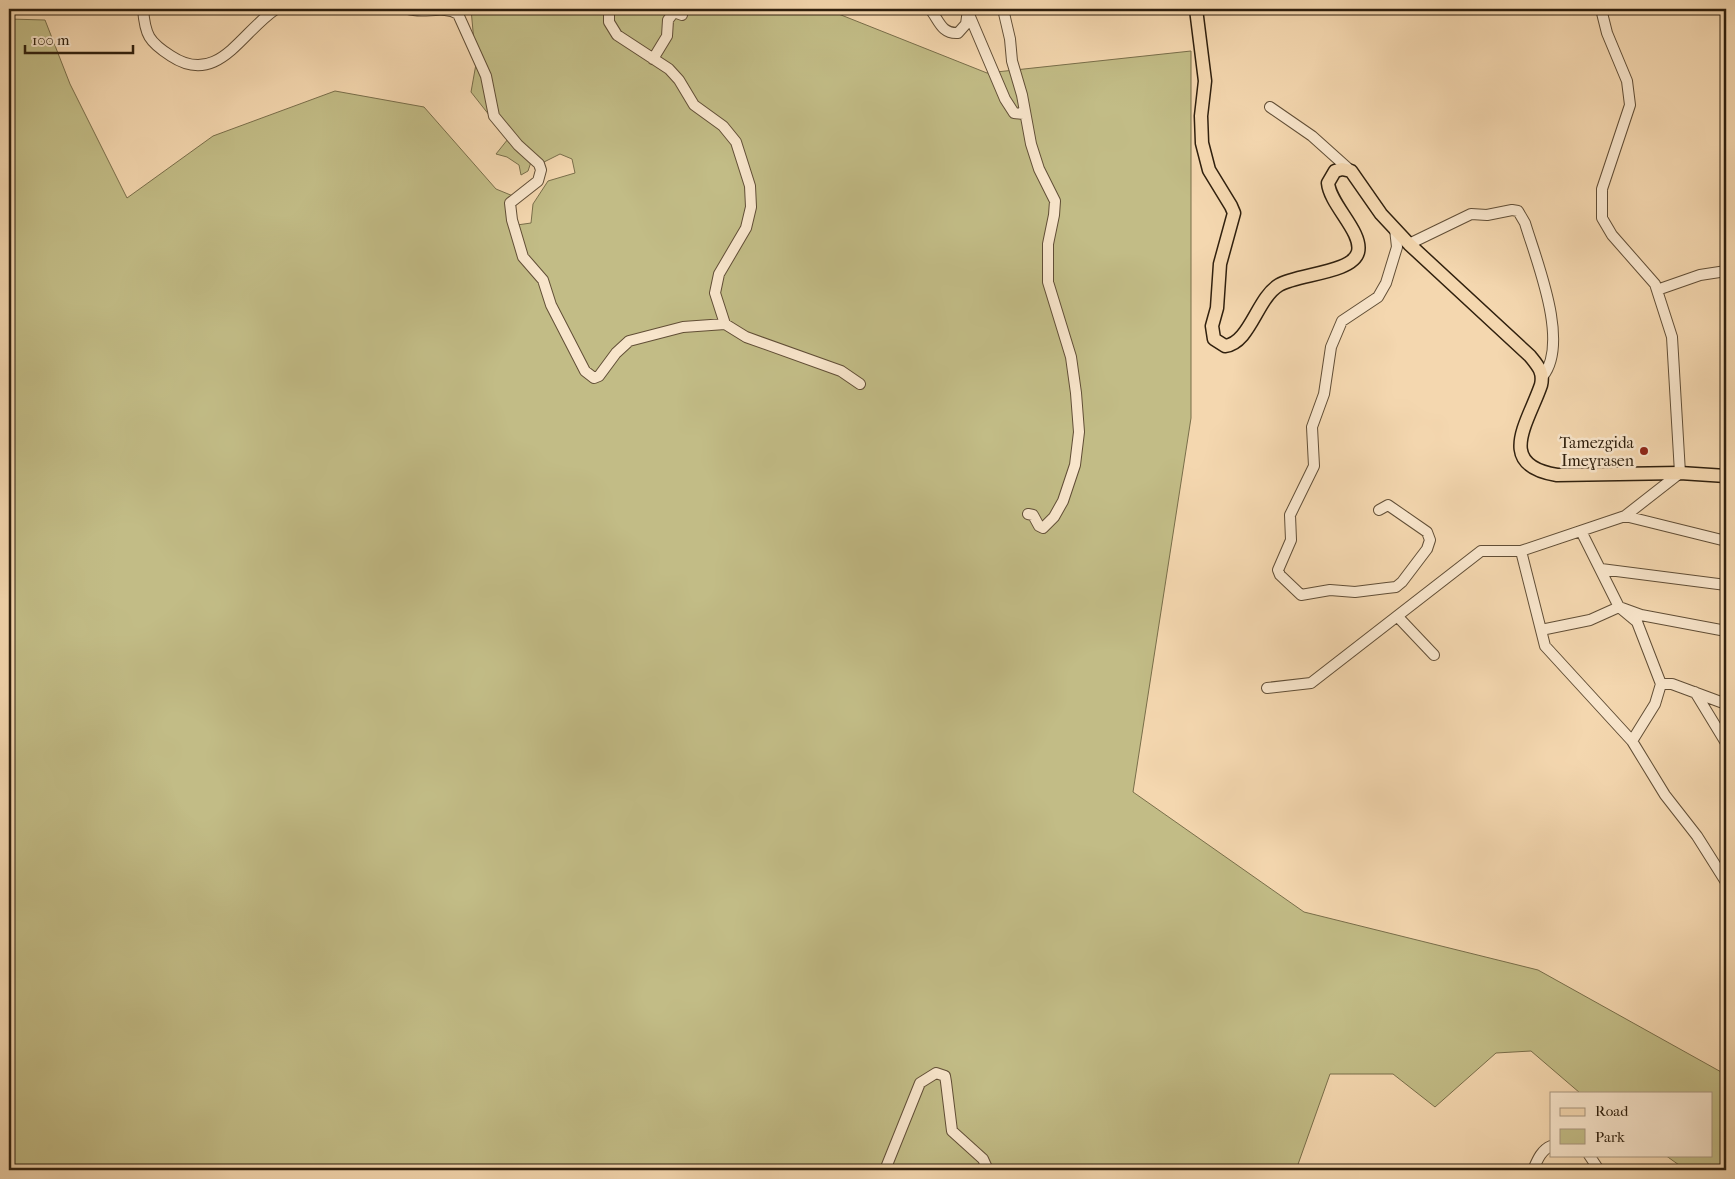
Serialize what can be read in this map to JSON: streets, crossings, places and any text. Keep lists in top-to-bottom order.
{
  "places": ["Tamezgida Imeɣrasen"],
  "legend": ["Road", "Park"],
  "scale_bar": "100 m"
}
